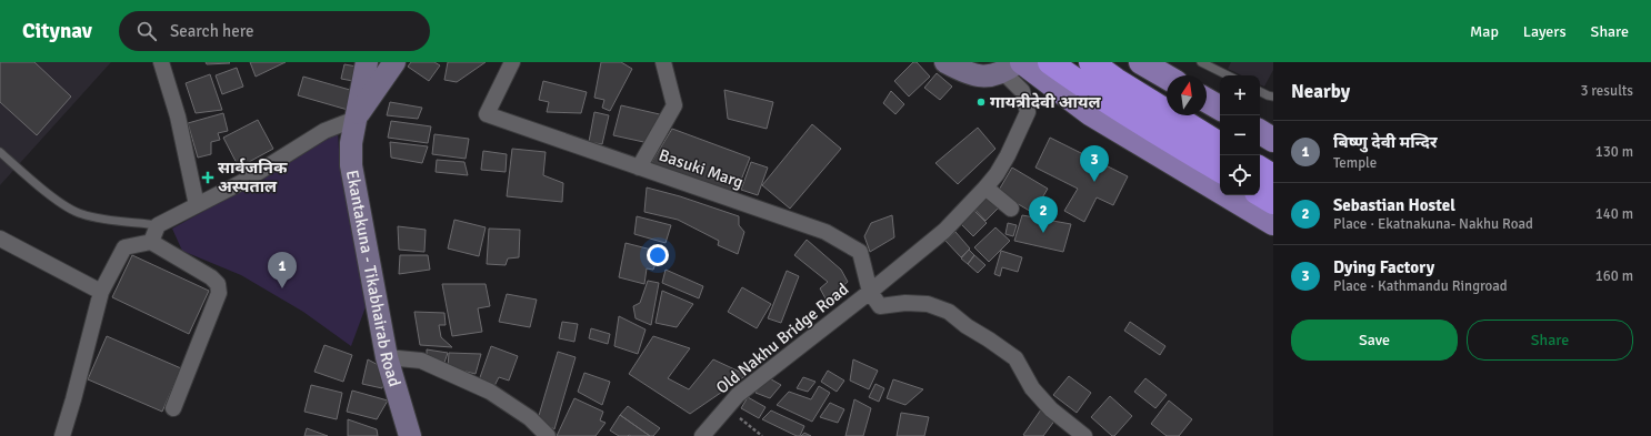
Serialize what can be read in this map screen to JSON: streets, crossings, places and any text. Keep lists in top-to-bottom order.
{
  "streets": {
    "main road": ["Ekantakuna - Tikabhairab Road"],
    "street": ["Basuki Marg", "Old Nakhu Bridge Road"]
  },
  "crossings": [
    ["Basuki Marg", "Old Nakhu Bridge Road"]
  ],
  "places": {
    "other": ["गायत्रीदेवी आयल"],
    "health": ["सार्वजनिक अस्पताल"]
  },
  "north": "top",
  "page": {
    "header": "Citynav",
    "search": "Search here",
    "nav": ["Map", "Layers", "Share"],
    "heading": ["Nearby", "3 results"],
    "map_buttons": ["+", "−"],
    "list": [
      {
        "mark": "1",
        "name": "बिष्णु देवी मन्दिर",
        "note": "Temple",
        "value": "130 m"
      },
      {
        "mark": "2",
        "name": "Sebastian Hostel",
        "note": "Place · Ekatnakuna- Nakhu Road",
        "value": "140 m"
      },
      {
        "mark": "3",
        "name": "Dying Factory",
        "note": "Place · Kathmandu Ringroad",
        "value": "160 m"
      }
    ],
    "pins": ["3", "2", "1"],
    "buttons": ["Save", "Share"]
  }
}
